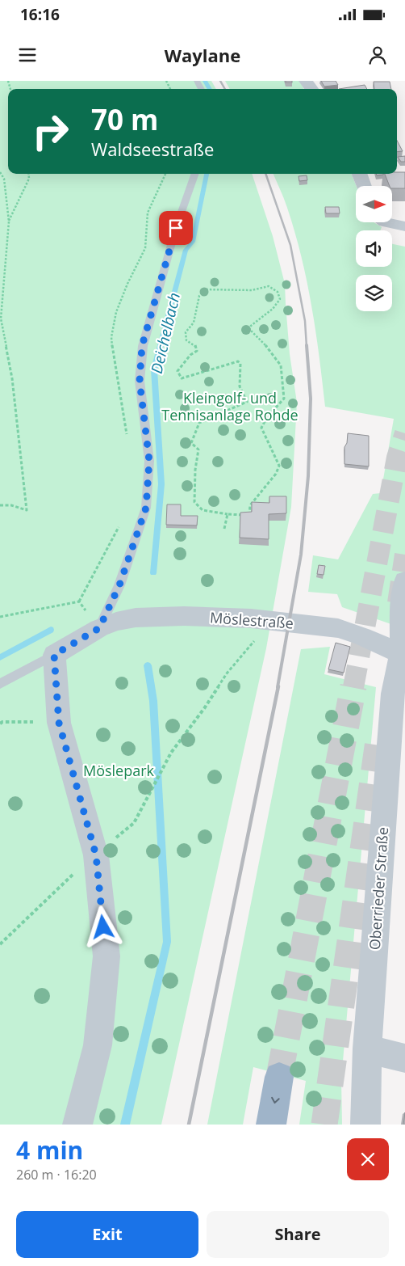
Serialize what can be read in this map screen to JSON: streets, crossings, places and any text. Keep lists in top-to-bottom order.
{
  "streets": {
    "street": ["Möslestraße", "Oberrieder Straße"]
  },
  "crossings": [
    ["Möslestraße", "Oberrieder Straße"]
  ],
  "water": ["Deichelbach"],
  "parks": ["Kleingolf- und Tennisanlage Rohde", "Möslepark"],
  "north": "right",
  "page": {
    "status": "16:16",
    "header": "Waylane",
    "turn": ["70 m", "Waldseestraße"],
    "heading": ["4 min", "260 m · 16:20"],
    "buttons": ["Exit", "Share"]
  }
}
